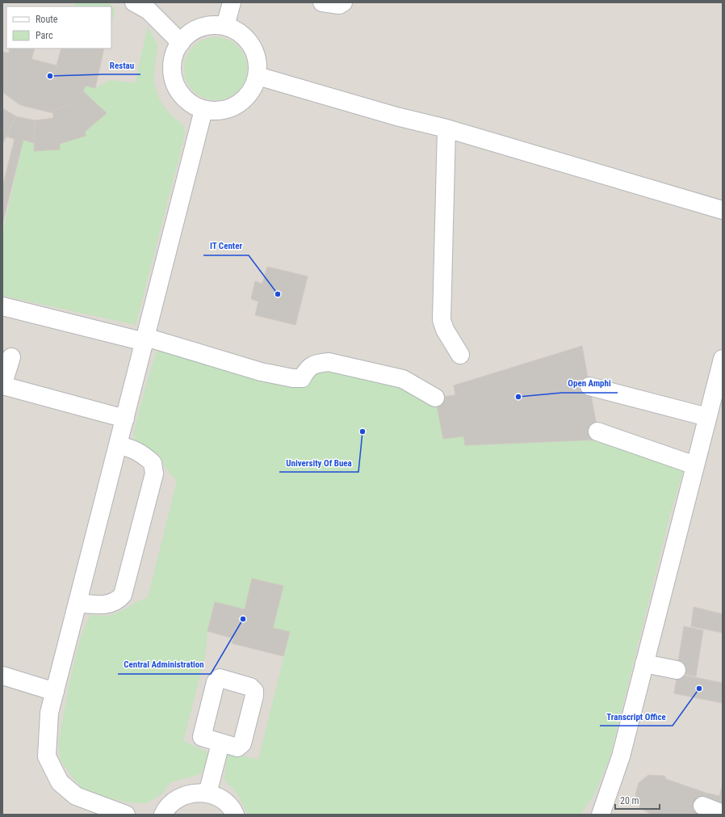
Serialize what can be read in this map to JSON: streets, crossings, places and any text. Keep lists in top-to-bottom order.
{
  "places": [
    "Restau",
    "IT Center",
    "Open Amphi",
    "University Of Buea",
    "Central Administration",
    "Transcript Office"
  ],
  "legend": ["Route", "Parc"],
  "scale_bar": "20 m"
}
